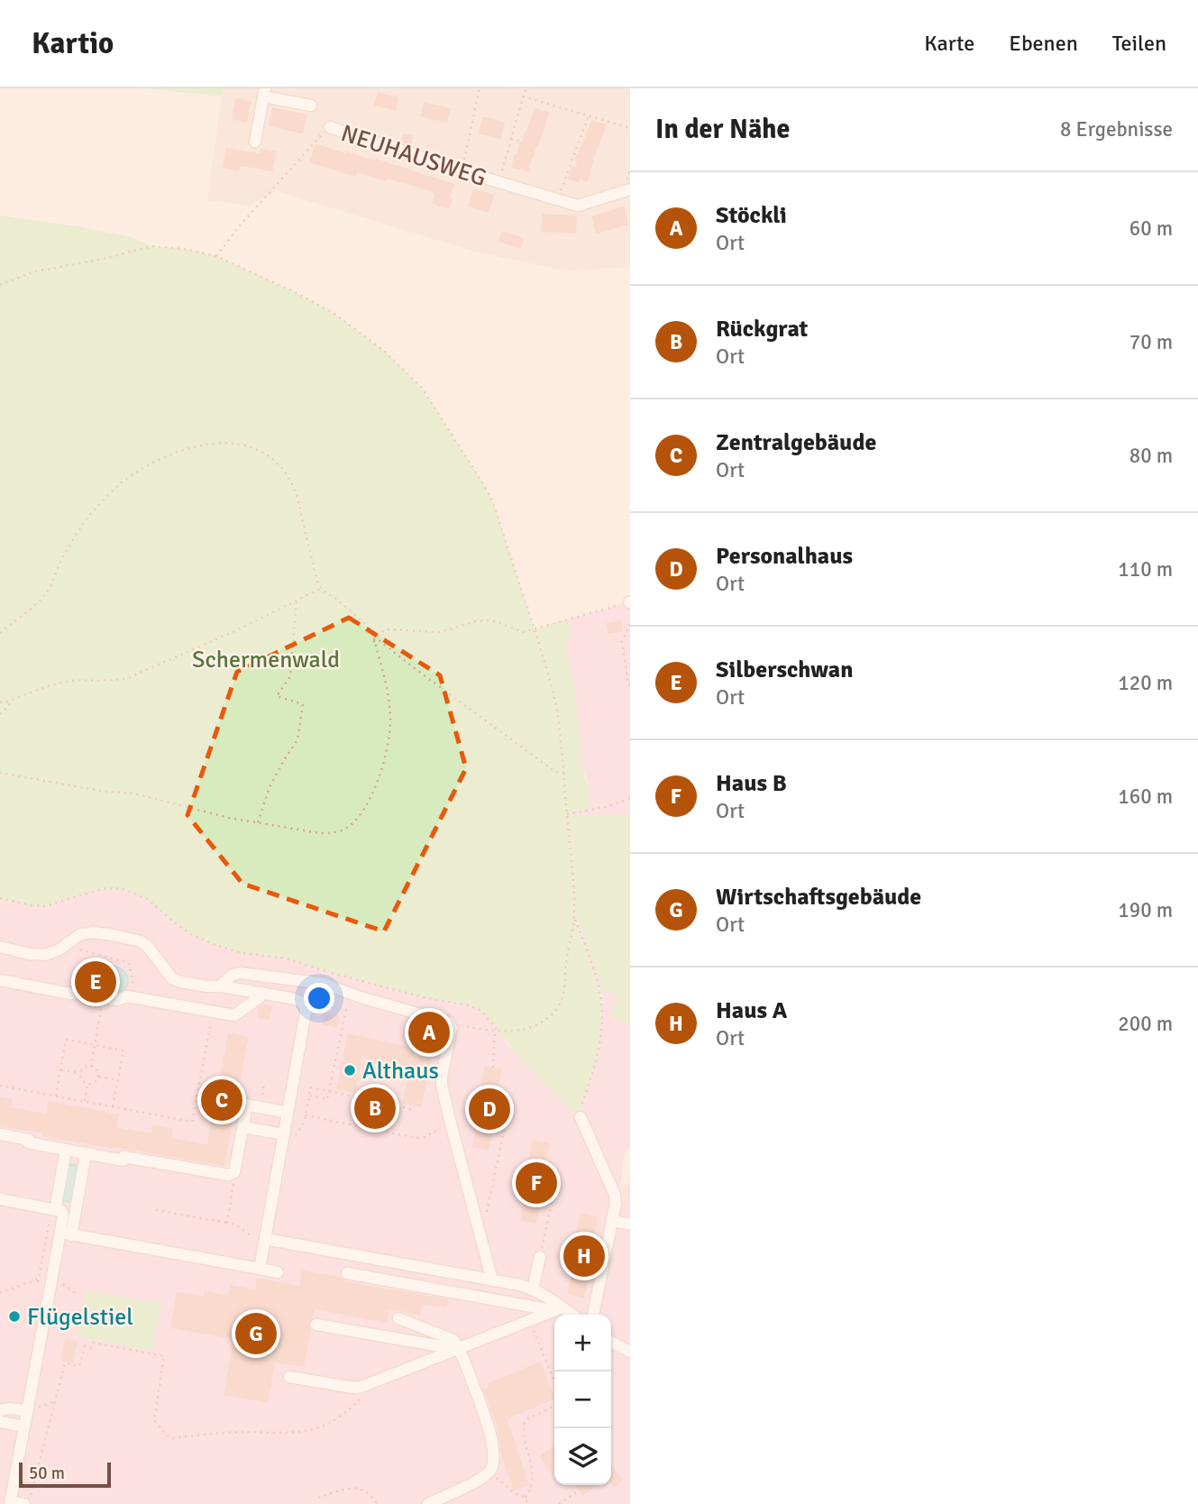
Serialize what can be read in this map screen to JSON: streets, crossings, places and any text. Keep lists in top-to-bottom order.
{
  "streets": {
    "street": ["NEUHAUSWEG"]
  },
  "parks": ["Schermenwald"],
  "places": ["Althaus", "Flügelstiel"],
  "scale_bar": "50 m",
  "page": {
    "header": "Kartio",
    "nav": ["Karte", "Ebenen", "Teilen"],
    "heading": ["In der Nähe", "8 Ergebnisse"],
    "list": [
      {
        "mark": "A",
        "name": "Stöckli",
        "note": "Ort",
        "value": "60 m"
      },
      {
        "mark": "B",
        "name": "Rückgrat",
        "note": "Ort",
        "value": "70 m"
      },
      {
        "mark": "C",
        "name": "Zentralgebäude",
        "note": "Ort",
        "value": "80 m"
      },
      {
        "mark": "D",
        "name": "Personalhaus",
        "note": "Ort",
        "value": "110 m"
      },
      {
        "mark": "E",
        "name": "Silberschwan",
        "note": "Ort",
        "value": "120 m"
      },
      {
        "mark": "F",
        "name": "Haus B",
        "note": "Ort",
        "value": "160 m"
      },
      {
        "mark": "G",
        "name": "Wirtschaftsgebäude",
        "note": "Ort",
        "value": "190 m"
      },
      {
        "mark": "H",
        "name": "Haus A",
        "note": "Ort",
        "value": "200 m"
      }
    ],
    "pins": [
      "E",
      "A",
      "C",
      "B",
      "D",
      "F",
      "H",
      "G"
    ],
    "map_buttons": ["+", "−"],
    "scale": "50 m"
  }
}
